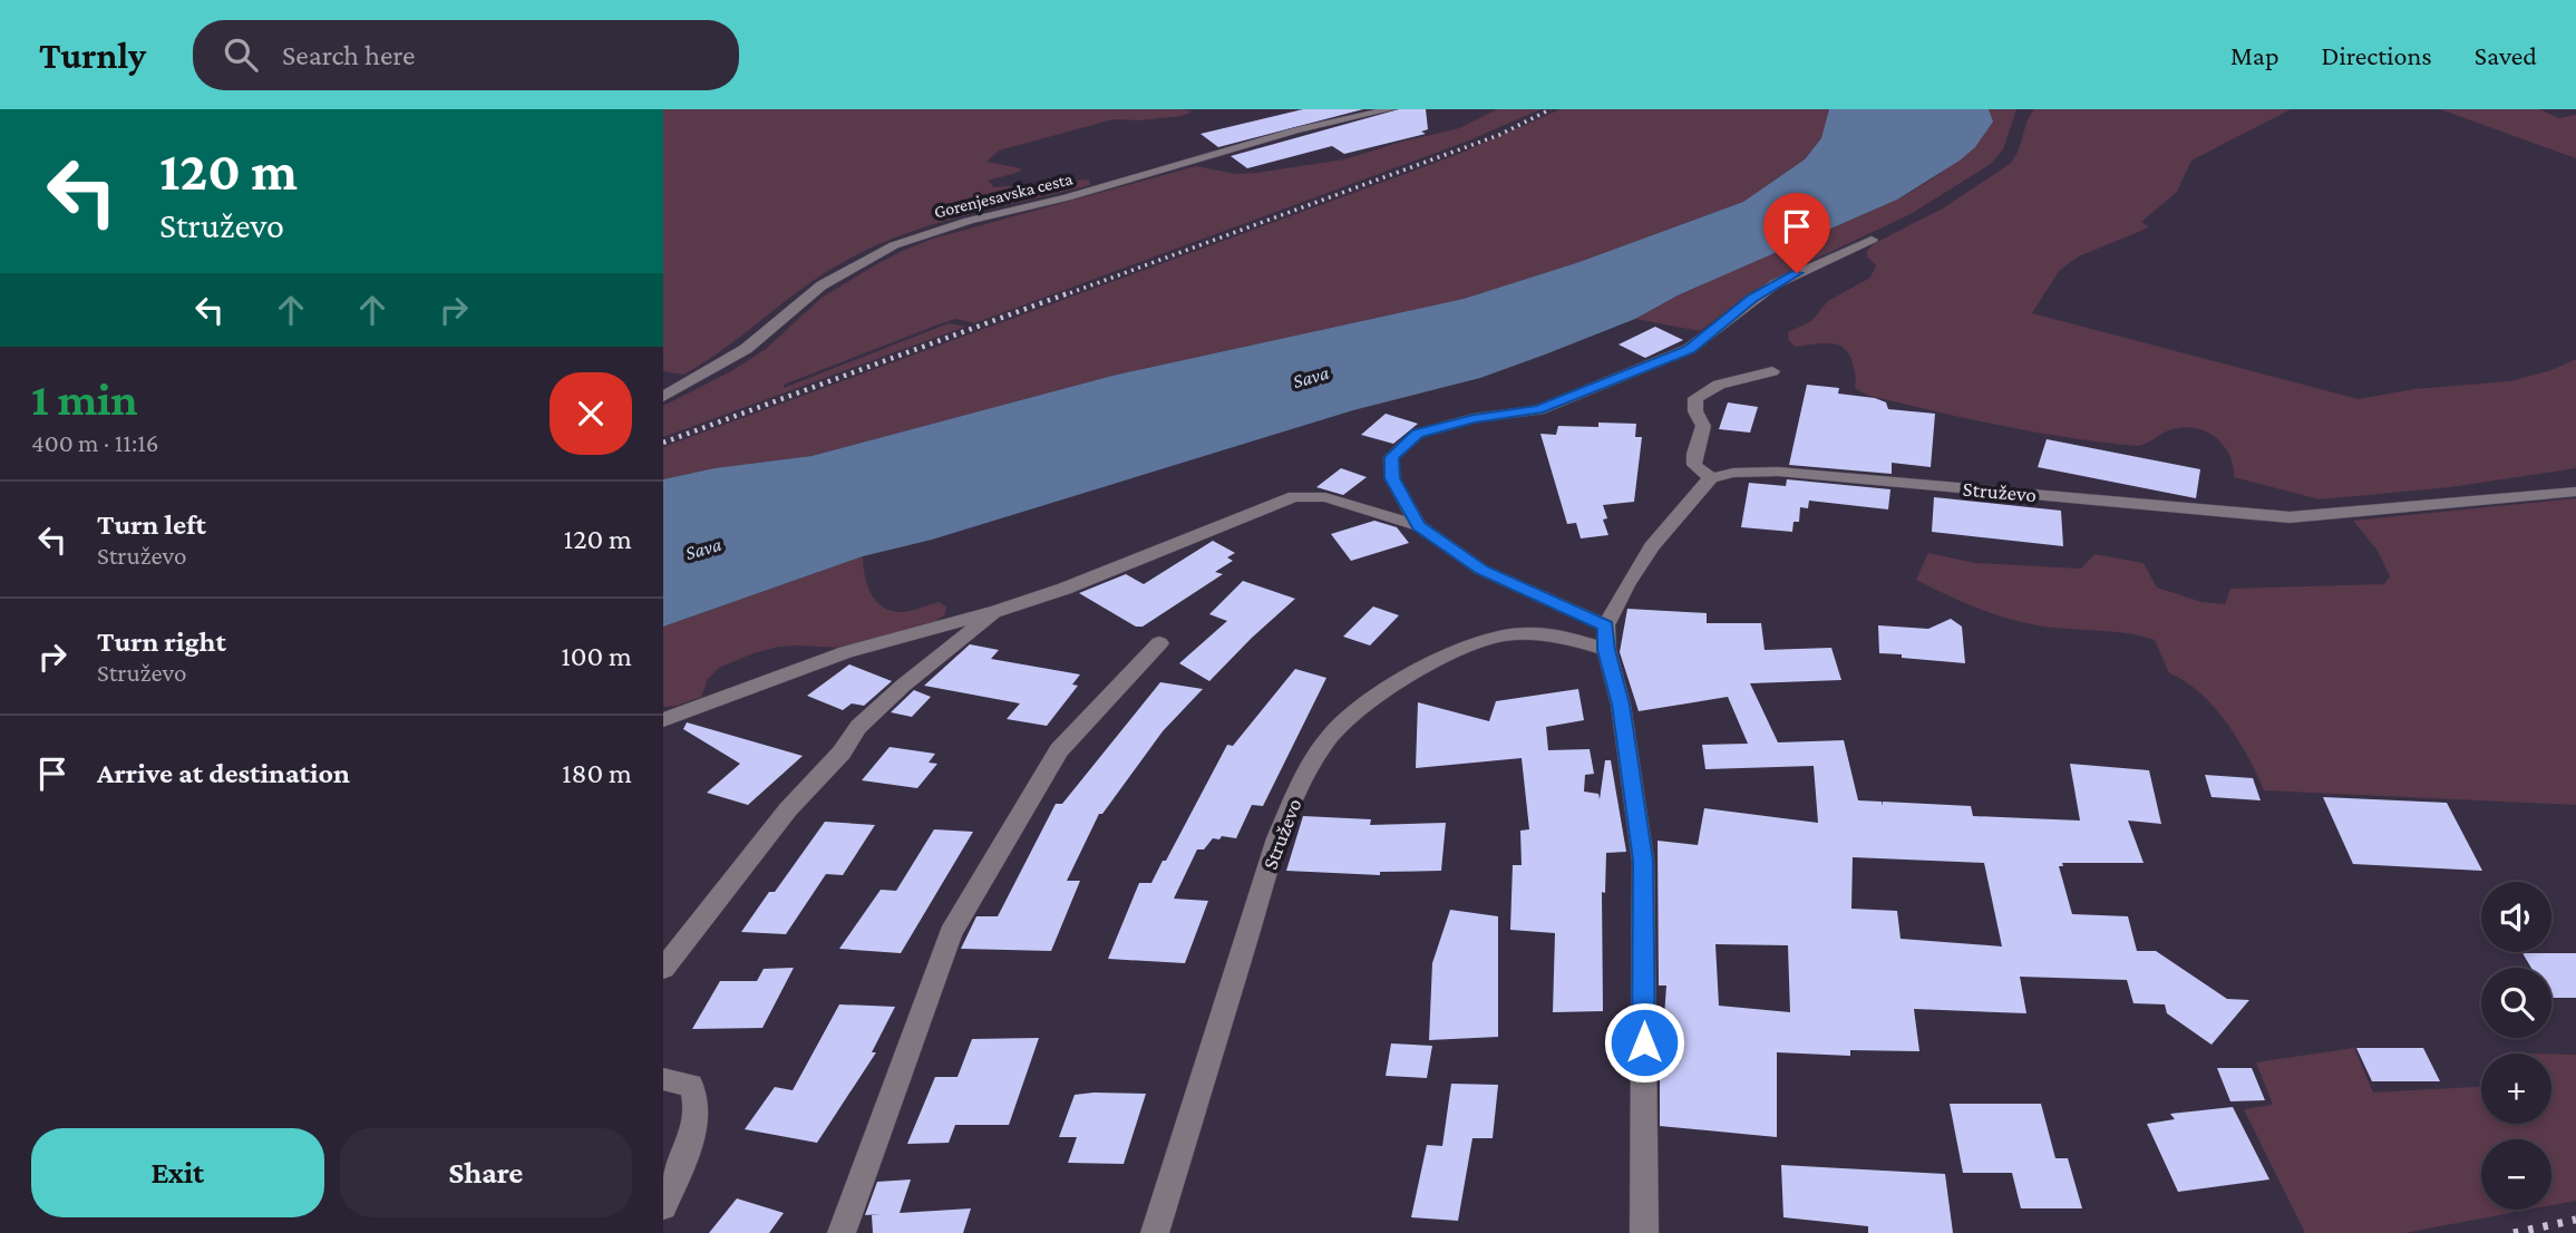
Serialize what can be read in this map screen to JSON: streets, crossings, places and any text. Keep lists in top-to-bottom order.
{
  "streets": {
    "street": ["Gorenjesavska cesta", "Struževo"]
  },
  "water": ["Sava"],
  "page": {
    "header": "Turnly",
    "search": "Search here",
    "nav": ["Map", "Directions", "Saved"],
    "turn": ["120 m", "Struževo"],
    "heading": ["1 min", "400 m · 11:16"],
    "list": [
      {
        "name": "Turn left",
        "note": "Struževo",
        "value": "120 m"
      },
      {
        "name": "Turn right",
        "note": "Struževo",
        "value": "100 m"
      },
      {
        "name": "Arrive at destination",
        "value": "180 m"
      }
    ],
    "map_buttons": ["+", "−"],
    "buttons": ["Exit", "Share"]
  }
}
